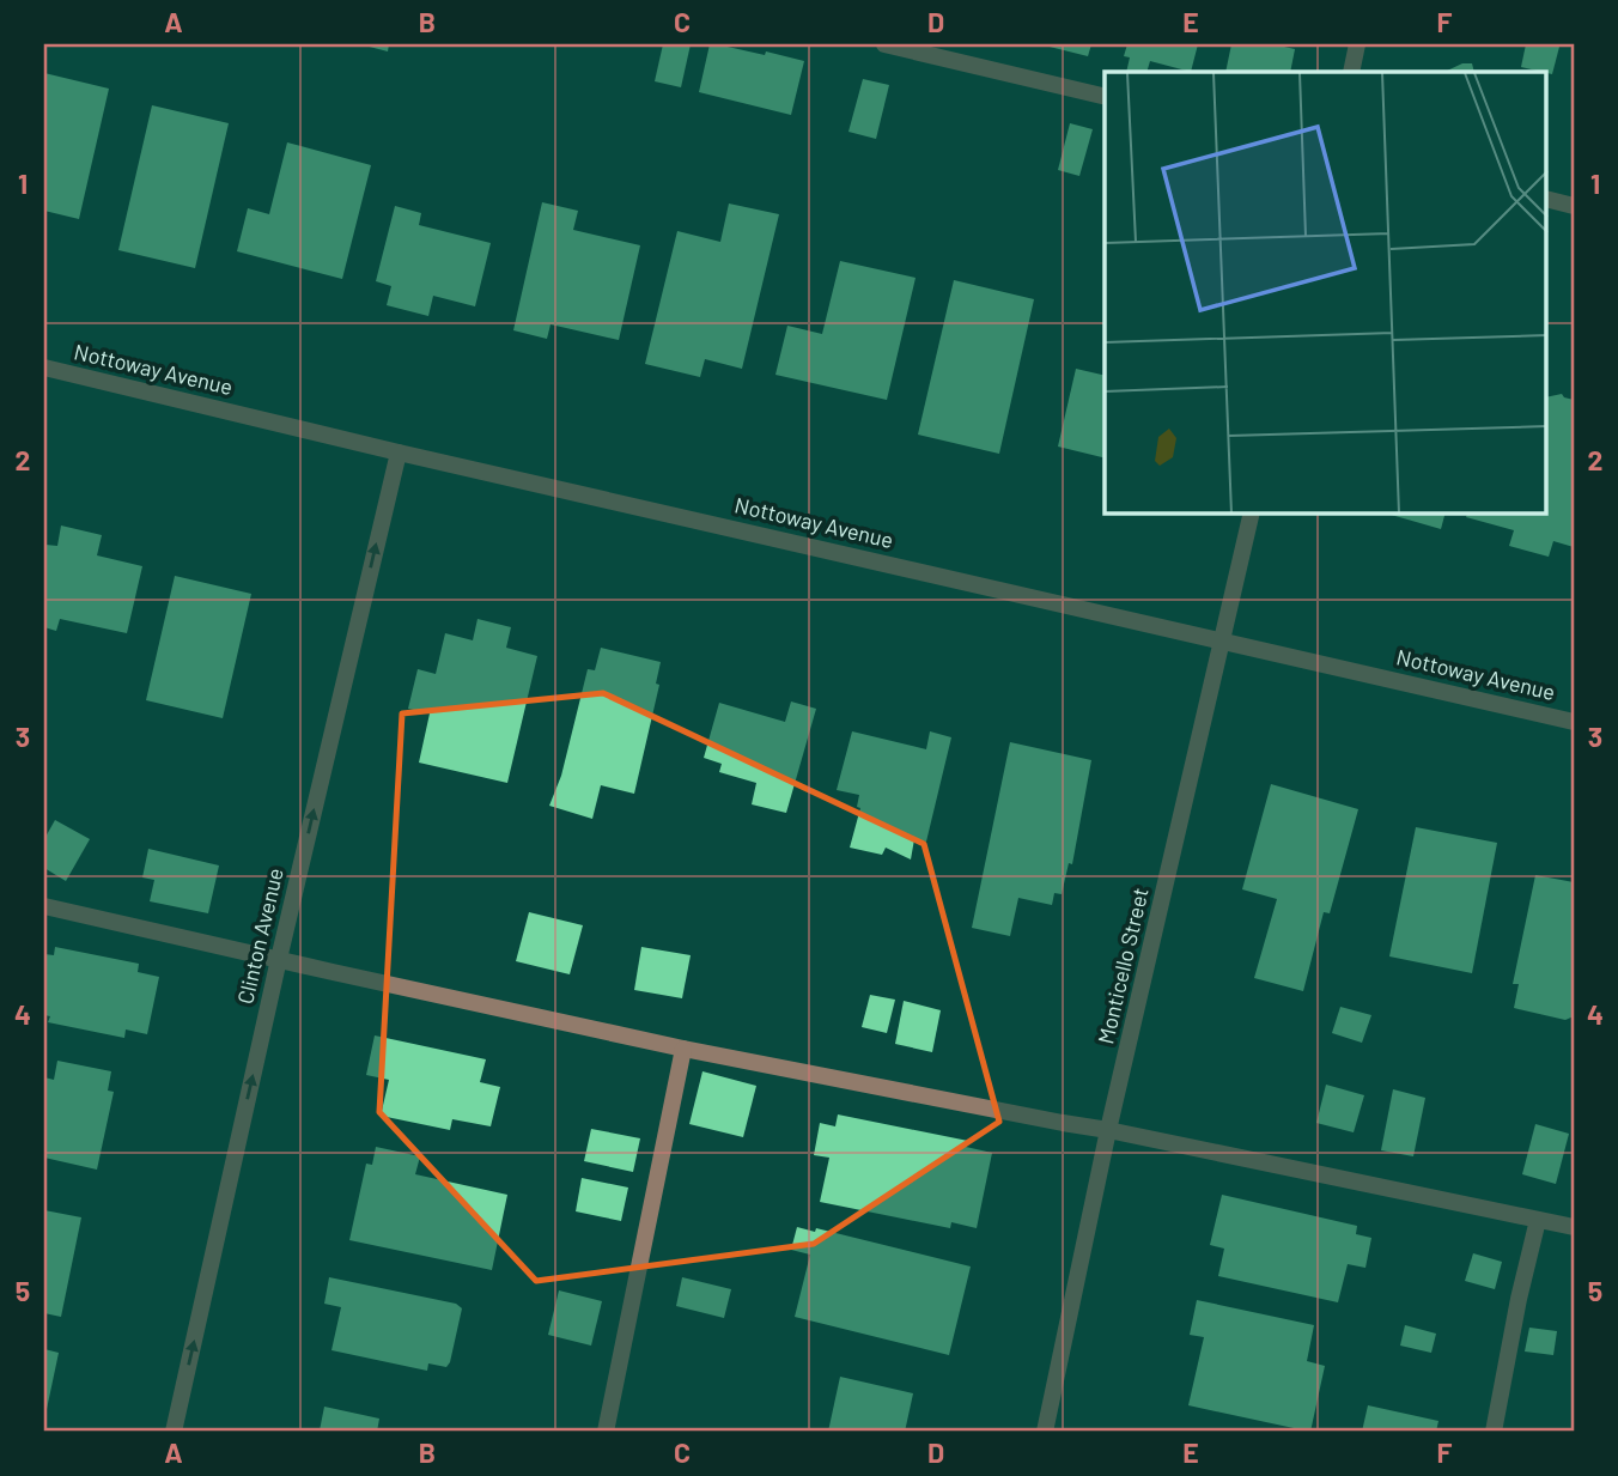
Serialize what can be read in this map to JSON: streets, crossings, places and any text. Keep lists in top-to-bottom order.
{
  "streets": {
    "street": ["Nottoway Avenue", "Clinton Avenue", "Monticello Street"]
  },
  "crossings": [
    ["Nottoway Avenue", "Clinton Avenue"],
    ["Nottoway Avenue", "Monticello Street"]
  ],
  "one_way": ["Clinton Avenue"],
  "grid": {
    "columns": [
      "A",
      "B",
      "C",
      "D",
      "E",
      "F"
    ],
    "rows": [
      "1",
      "2",
      "3",
      "4",
      "5"
    ]
  }
}
